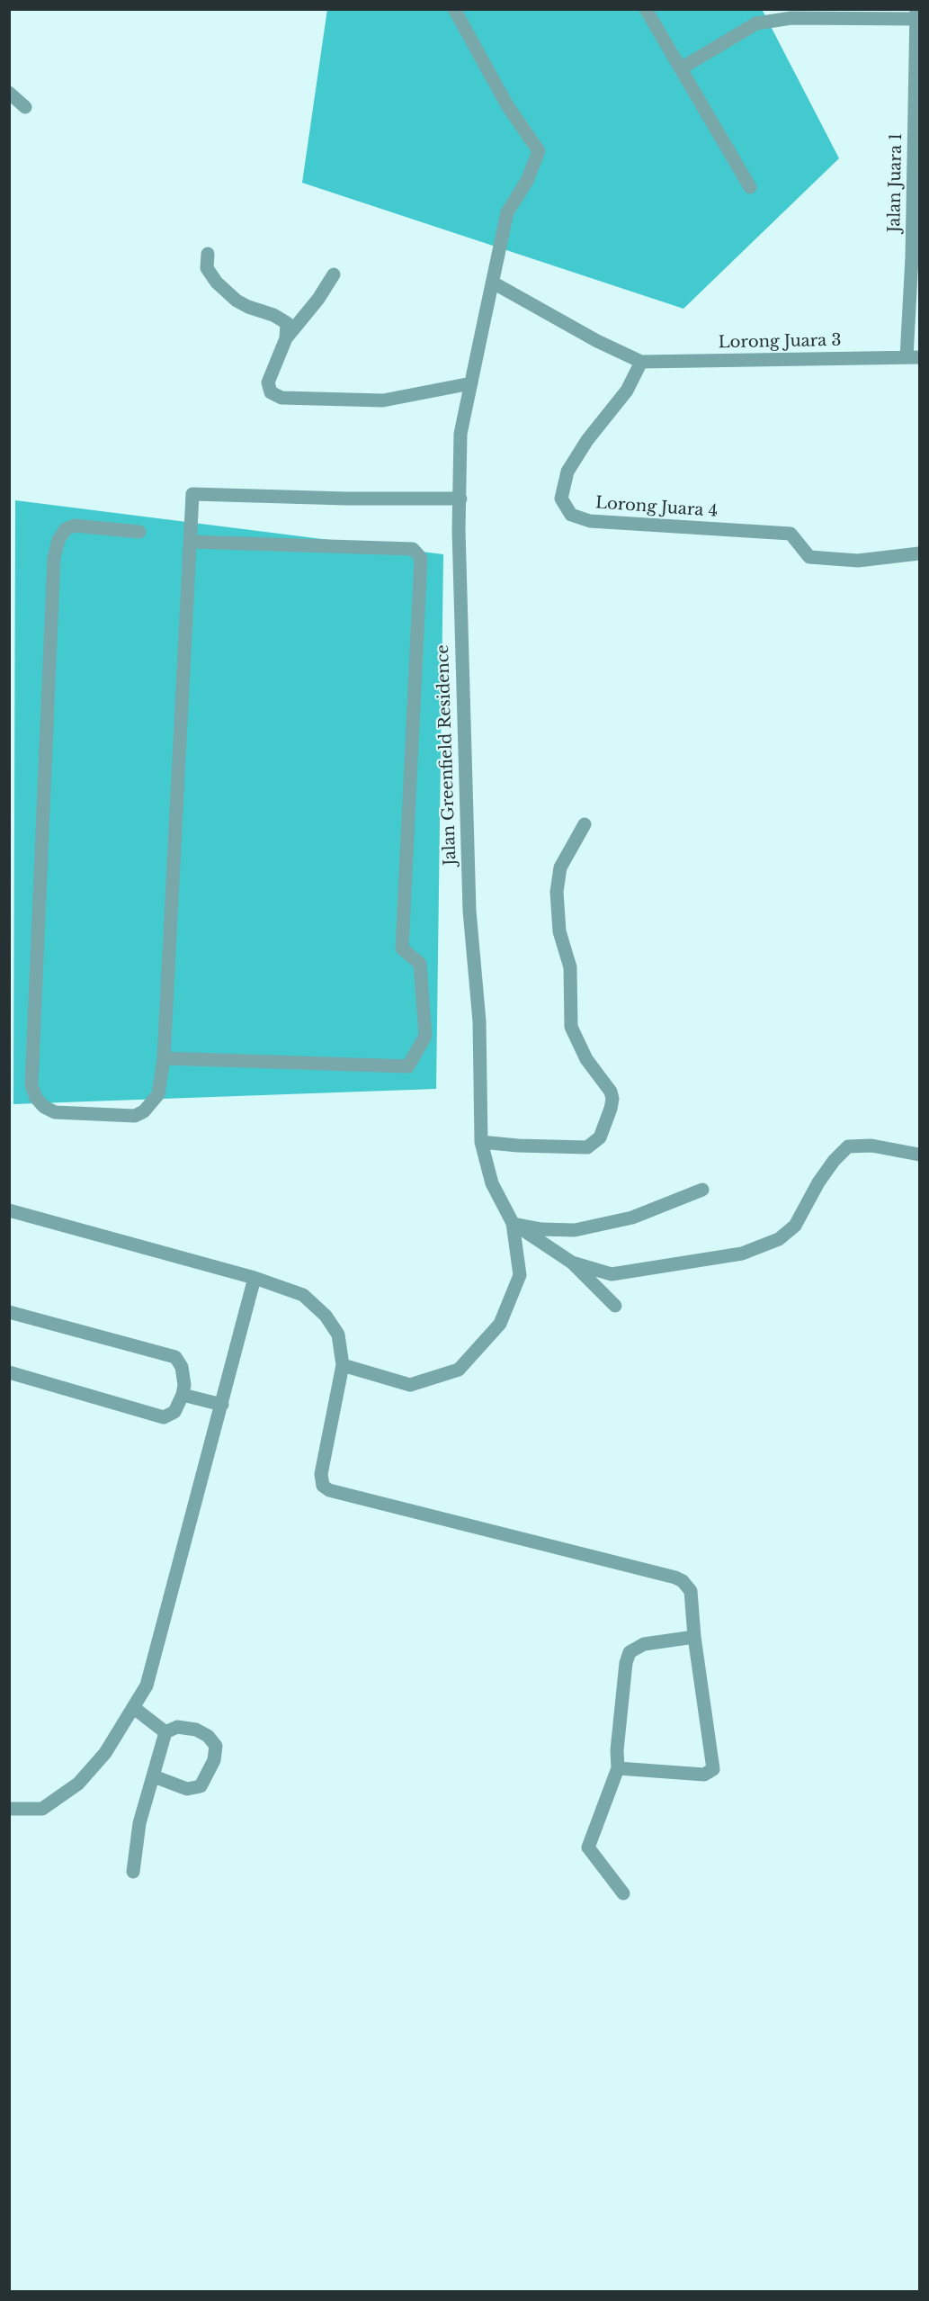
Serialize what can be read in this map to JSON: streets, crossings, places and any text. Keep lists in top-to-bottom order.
{
  "streets": {
    "street": [
      "Jalan Juara 1",
      "Lorong Juara 3",
      "Lorong Juara 4",
      "Jalan Greenfield Residence"
    ]
  },
  "crossings": [
    ["Jalan Juara 1", "Lorong Juara 3"],
    ["Lorong Juara 3", "Lorong Juara 4"]
  ]
}
